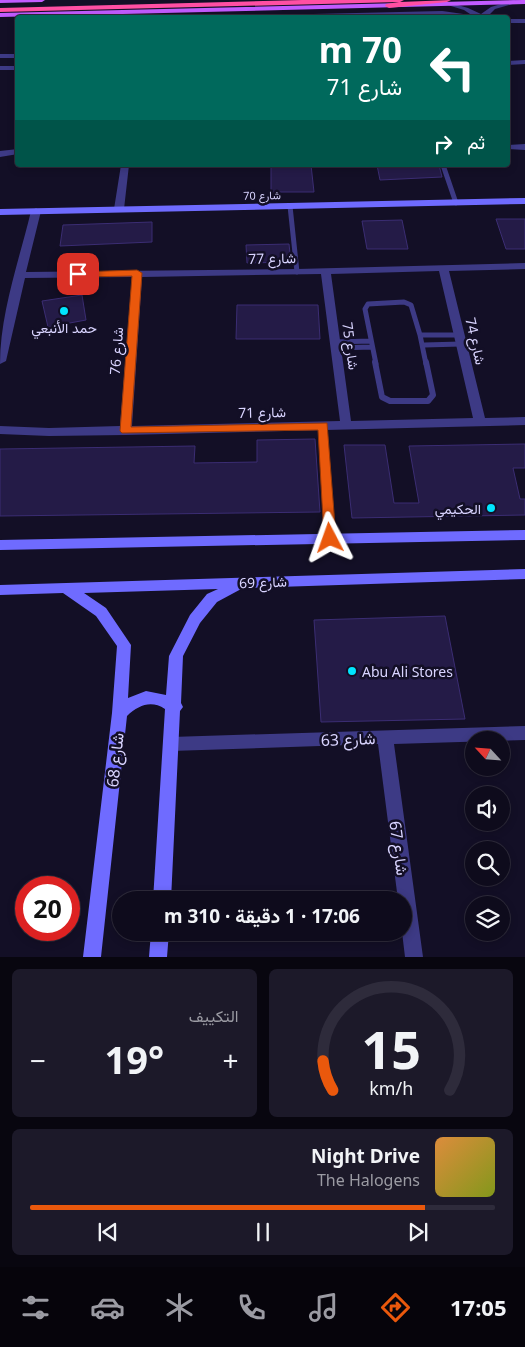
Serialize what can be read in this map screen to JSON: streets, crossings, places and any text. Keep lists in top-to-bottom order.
{
  "streets": {
    "street": [
      "شارع 70",
      "شارع 77",
      "شارع 74",
      "شارع 75",
      "شارع 76",
      "شارع 71",
      "شارع 69",
      "شارع 63",
      "شارع 68",
      "شارع 67"
    ]
  },
  "crossings": [
    ["شارع 77", "شارع 74"],
    ["شارع 77", "شارع 75"],
    ["شارع 77", "شارع 76"],
    ["شارع 74", "شارع 71"],
    ["شارع 75", "شارع 71"],
    ["شارع 76", "شارع 71"],
    ["شارع 69", "شارع 68"],
    ["شارع 63", "شارع 67"]
  ],
  "places": ["حمد الأنبعي", "الحكيمي", "Abu Ali Stores"],
  "north": "top left",
  "page": {
    "turn": ["70 m", "شارع 71"],
    "then": "ثم",
    "limit": "20",
    "trip": "17:06 · 1 دقيقة · 310 m",
    "tile": "التكييف",
    "heat": ["−", "19°", "+"],
    "song": ["Night Drive", "The Halogens"],
    "tabs": "17:05",
    "gauge": ["15", "km/h"]
  }
}
